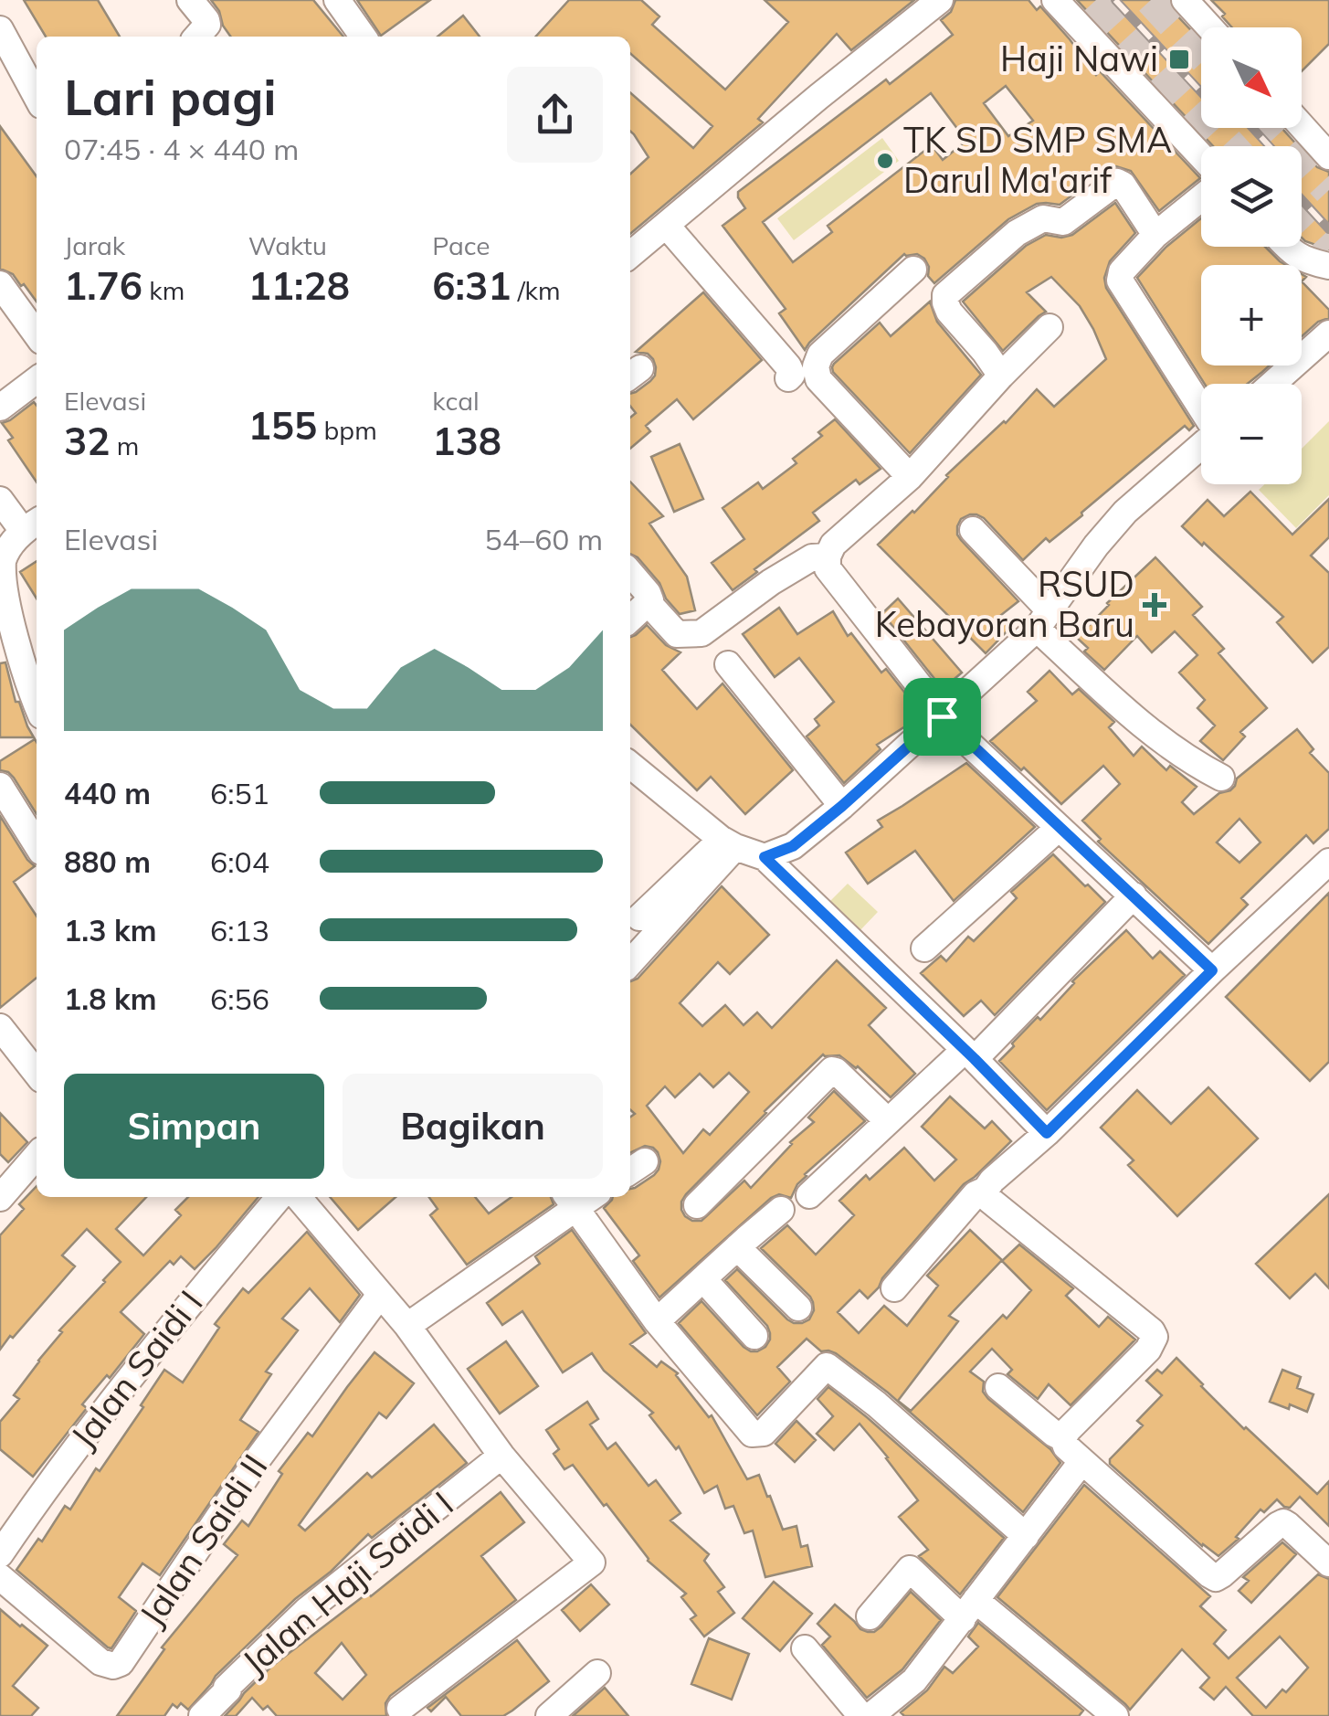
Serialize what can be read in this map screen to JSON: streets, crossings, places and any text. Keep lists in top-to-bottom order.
{
  "streets": {
    "street": ["Jalan Saidi I", "Jalan Saidi II", "Jalan Haji Saidi I"]
  },
  "places": {
    "transit": ["Haji Nawi"],
    "other": ["TK SD SMP SMA Darul Ma'arif"],
    "health": ["RSUD Kebayoran Baru"]
  },
  "north": "bottom right",
  "page": {
    "map_buttons": ["+", "−"],
    "heading": ["Lari pagi", "07:45 · 4 × 440 m"],
    "stats": [
      ["Jarak", "1.76 km"],
      ["Waktu", "11:28"],
      ["Pace", "6:31 /km"],
      ["Elevasi", "32 m"],
      ["155 bpm"],
      ["kcal", "138"]
    ],
    "chart": ["Elevasi", "54–60 m"],
    "list": [
      {
        "name": "440 m",
        "note": "6:51"
      },
      {
        "name": "880 m",
        "note": "6:04"
      },
      {
        "name": "1.3 km",
        "note": "6:13"
      },
      {
        "name": "1.8 km",
        "note": "6:56"
      }
    ],
    "buttons": ["Simpan", "Bagikan"]
  }
}
